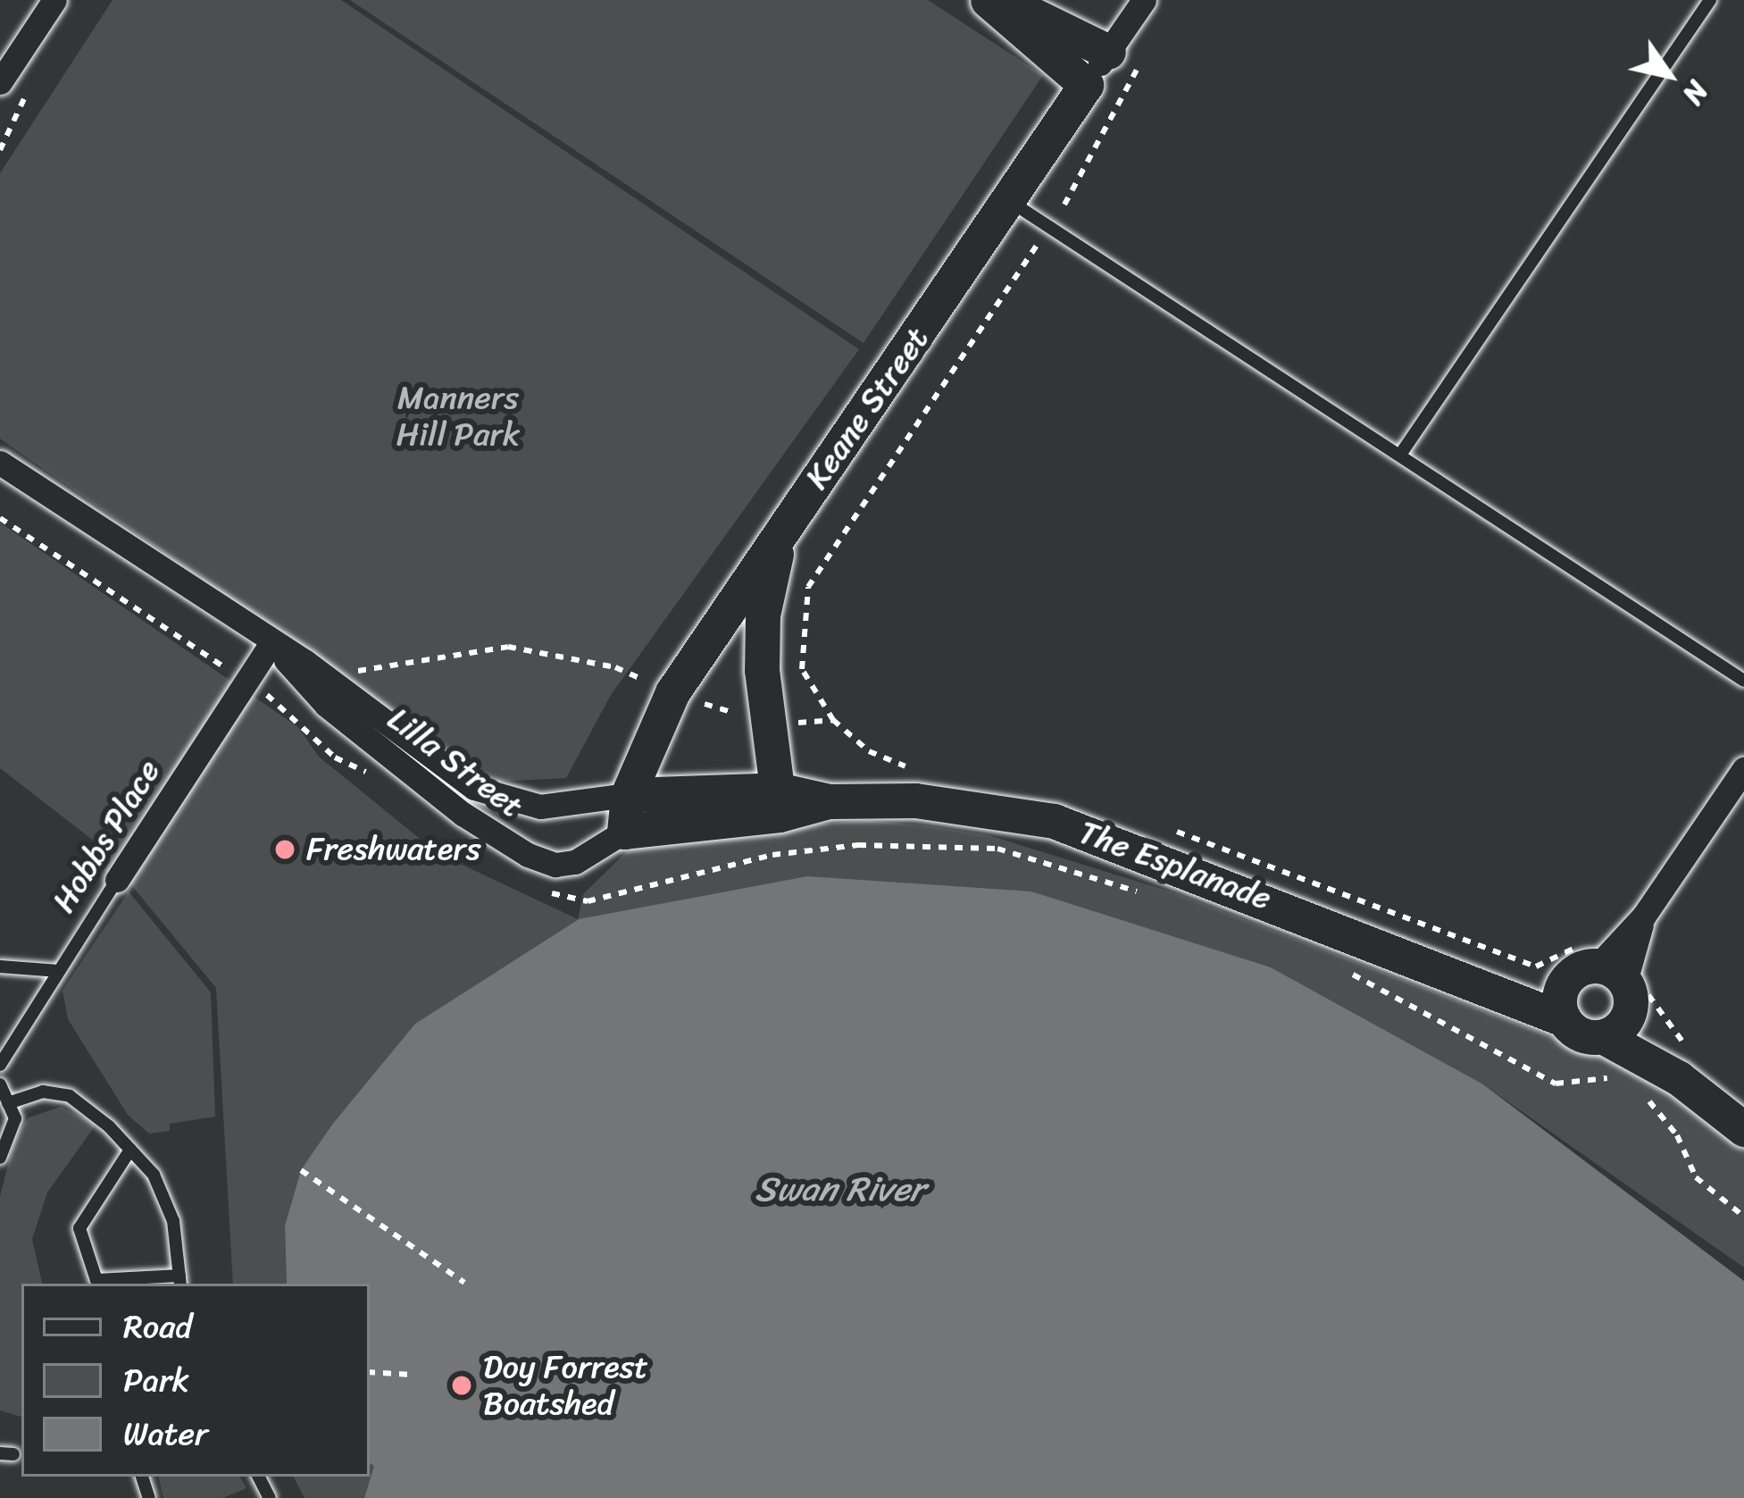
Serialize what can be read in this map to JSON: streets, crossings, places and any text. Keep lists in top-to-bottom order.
{
  "streets": {
    "street": [
      "Keane Street",
      "Lilla Street",
      "Hobbs Place",
      "The Esplanade"
    ]
  },
  "crossings": [
    ["Keane Street", "Lilla Street"],
    ["Keane Street", "The Esplanade"],
    ["Lilla Street", "Hobbs Place"],
    ["Lilla Street", "The Esplanade"]
  ],
  "water": ["Swan River"],
  "parks": ["Manners Hill Park"],
  "places": ["Freshwaters", "Doy Forrest Boatshed"],
  "legend": ["Road", "Park", "Water"],
  "north": "bottom right"
}
